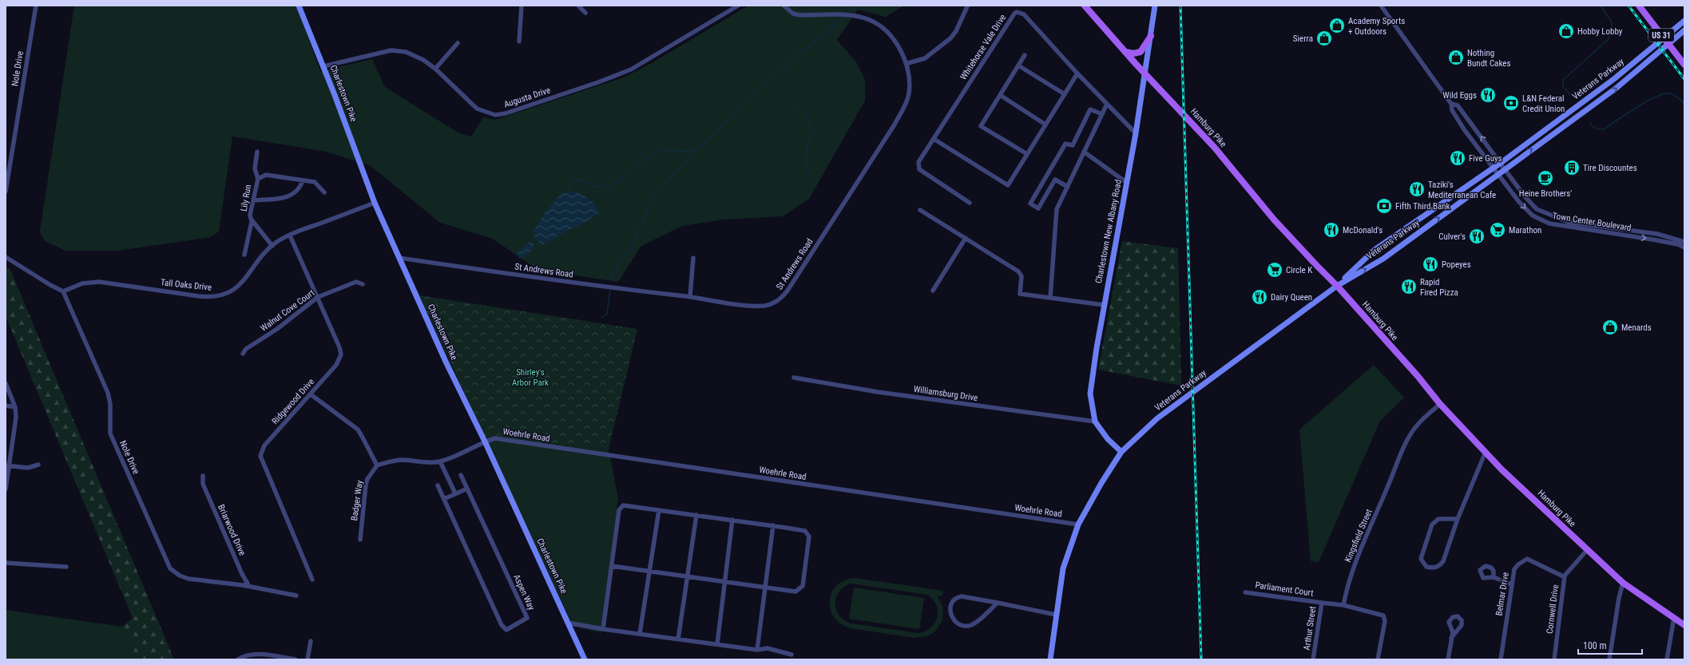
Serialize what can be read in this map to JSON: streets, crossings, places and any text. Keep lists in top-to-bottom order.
{
  "streets": {
    "main road": [
      "US 31",
      "Veterans Parkway",
      "Charlestown Pike",
      "Hamburg Pike",
      "Charlestown New Albany Road"
    ],
    "street": [
      "Whitehorse Vale Drive",
      "Nole Drive",
      "Augusta Drive",
      "Lily Run",
      "Town Center Boulevard",
      "St Andrews Road",
      "Tall Oaks Drive",
      "Walnut Cove Court",
      "Williamsburg Drive",
      "Ridgewood Drive",
      "Woehrle Road",
      "Badger Way",
      "Briarwood Drive",
      "Kingsfield Street",
      "Parliament Court",
      "Aspen Way",
      "Belmar Drive",
      "Cornwell Drive",
      "Arthur Street"
    ]
  },
  "crossings": [
    ["Whitehorse Vale Drive", "Charlestown New Albany Road"],
    ["Nole Drive", "Tall Oaks Drive"],
    ["Nole Drive", "Briarwood Drive"],
    ["Veterans Parkway", "Hamburg Pike"],
    ["Veterans Parkway", "Town Center Boulevard"],
    ["Veterans Parkway", "Charlestown New Albany Road"],
    ["Veterans Parkway", "Woehrle Road"],
    ["Charlestown Pike", "Augusta Drive"],
    ["Charlestown Pike", "St Andrews Road"],
    ["Charlestown Pike", "Tall Oaks Drive"],
    ["Charlestown Pike", "Woehrle Road"],
    ["Hamburg Pike", "Charlestown New Albany Road"],
    ["Hamburg Pike", "Kingsfield Street"],
    ["Hamburg Pike", "Cornwell Drive"],
    ["Lily Run", "Tall Oaks Drive"],
    ["Charlestown New Albany Road", "Williamsburg Drive"],
    ["Tall Oaks Drive", "Ridgewood Drive"],
    ["Walnut Cove Court", "Ridgewood Drive"],
    ["Kingsfield Street", "Arthur Street"],
    ["Parliament Court", "Arthur Street"],
    ["Belmar Drive", "Cornwell Drive"]
  ],
  "parks": ["Shirley's Arbor Park"],
  "places": {
    "shop": [
      "Academy Sports + Outdoors",
      "Hobby Lobby",
      "Sierra",
      "Nothing Bundt Cakes",
      "Menards"
    ],
    "restaurant": [
      "Wild Eggs",
      "Five Guys",
      "Taziki's Mediterranean Cafe",
      "McDonald's",
      "Culver's",
      "Popeyes",
      "Rapid Fired Pizza",
      "Dairy Queen"
    ],
    "bank": ["L&N Federal Credit Union", "Fifth Third Bank"],
    "building": ["Tire Discountes"],
    "cafe": ["Heine Brothers'"],
    "supermarket": ["Marathon", "Circle K"]
  },
  "scale_bar": "100 m"
}
